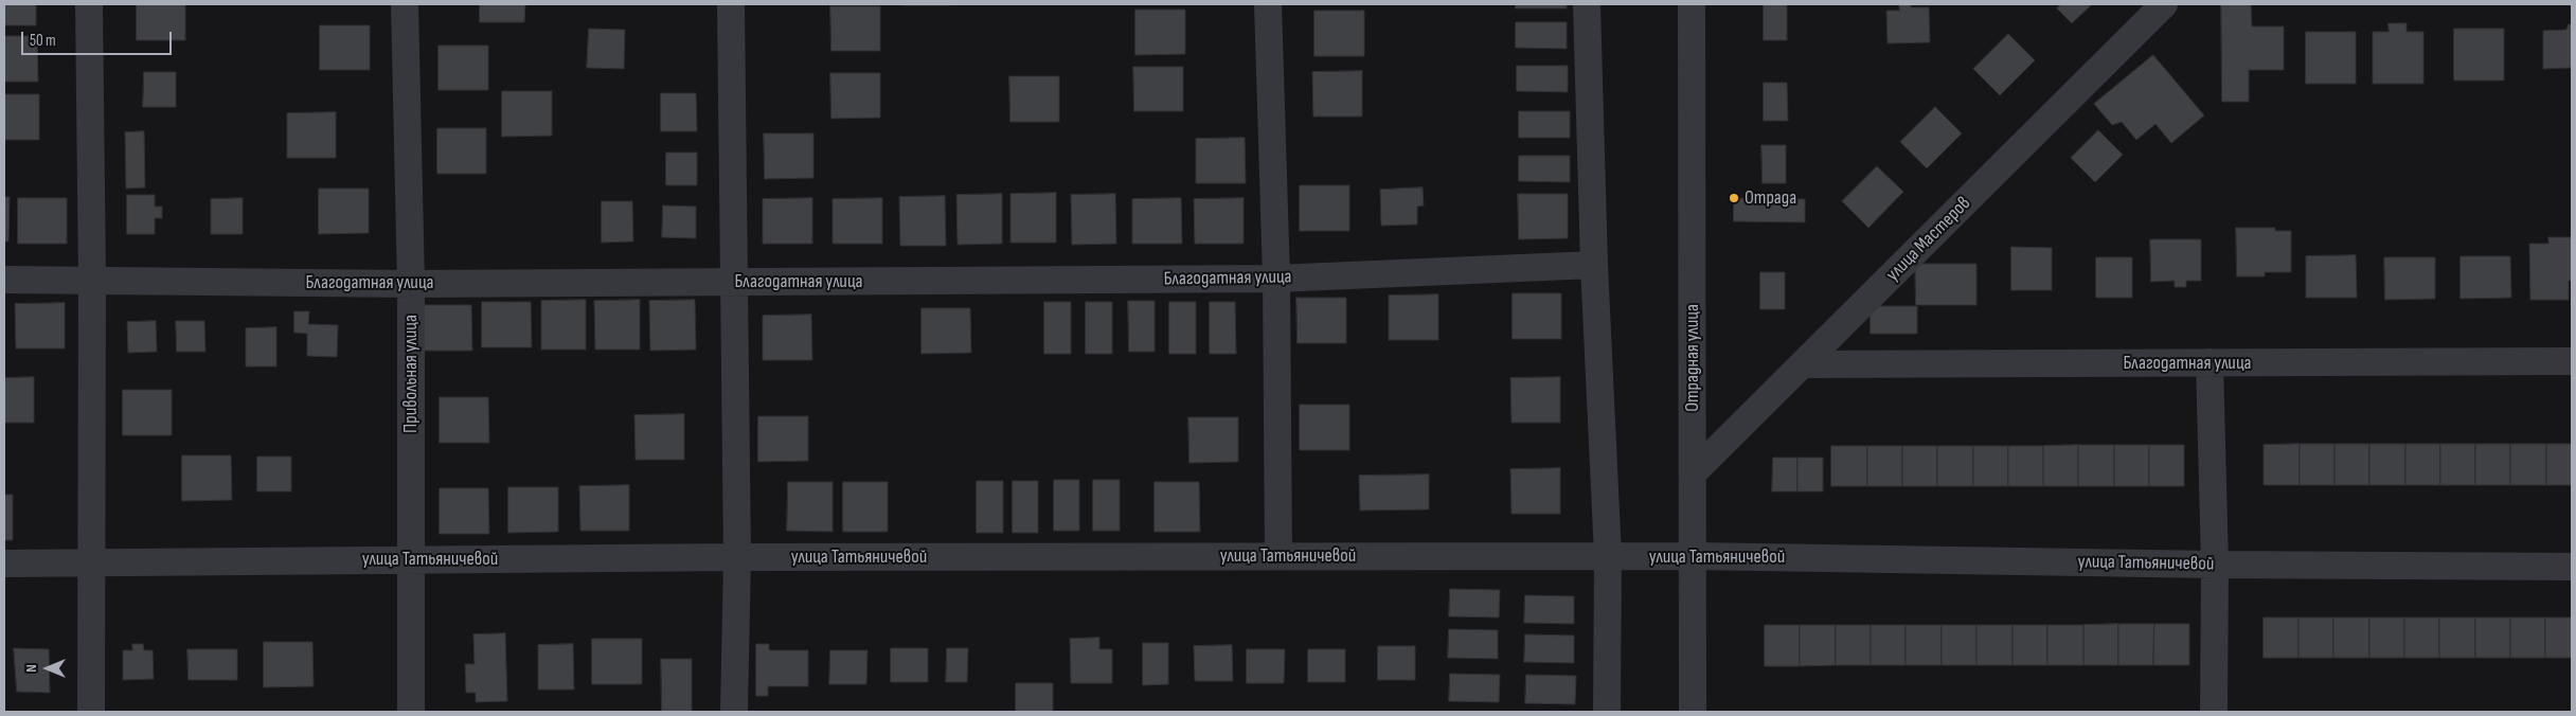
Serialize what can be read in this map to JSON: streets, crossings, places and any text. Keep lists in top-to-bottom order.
{
  "streets": {
    "street": [
      "улица Мастеров",
      "Благодатная улица",
      "Отрадная улица",
      "Привольная улица",
      "улица Татьяничевой"
    ]
  },
  "crossings": [
    ["улица Мастеров", "Благодатная улица"],
    ["улица Мастеров", "Отрадная улица"],
    ["Благодатная улица", "Привольная улица"],
    ["Отрадная улица", "улица Татьяничевой"],
    ["Привольная улица", "улица Татьяничевой"]
  ],
  "places": ["Отрада"],
  "scale_bar": "50 m",
  "north": "left"
}
